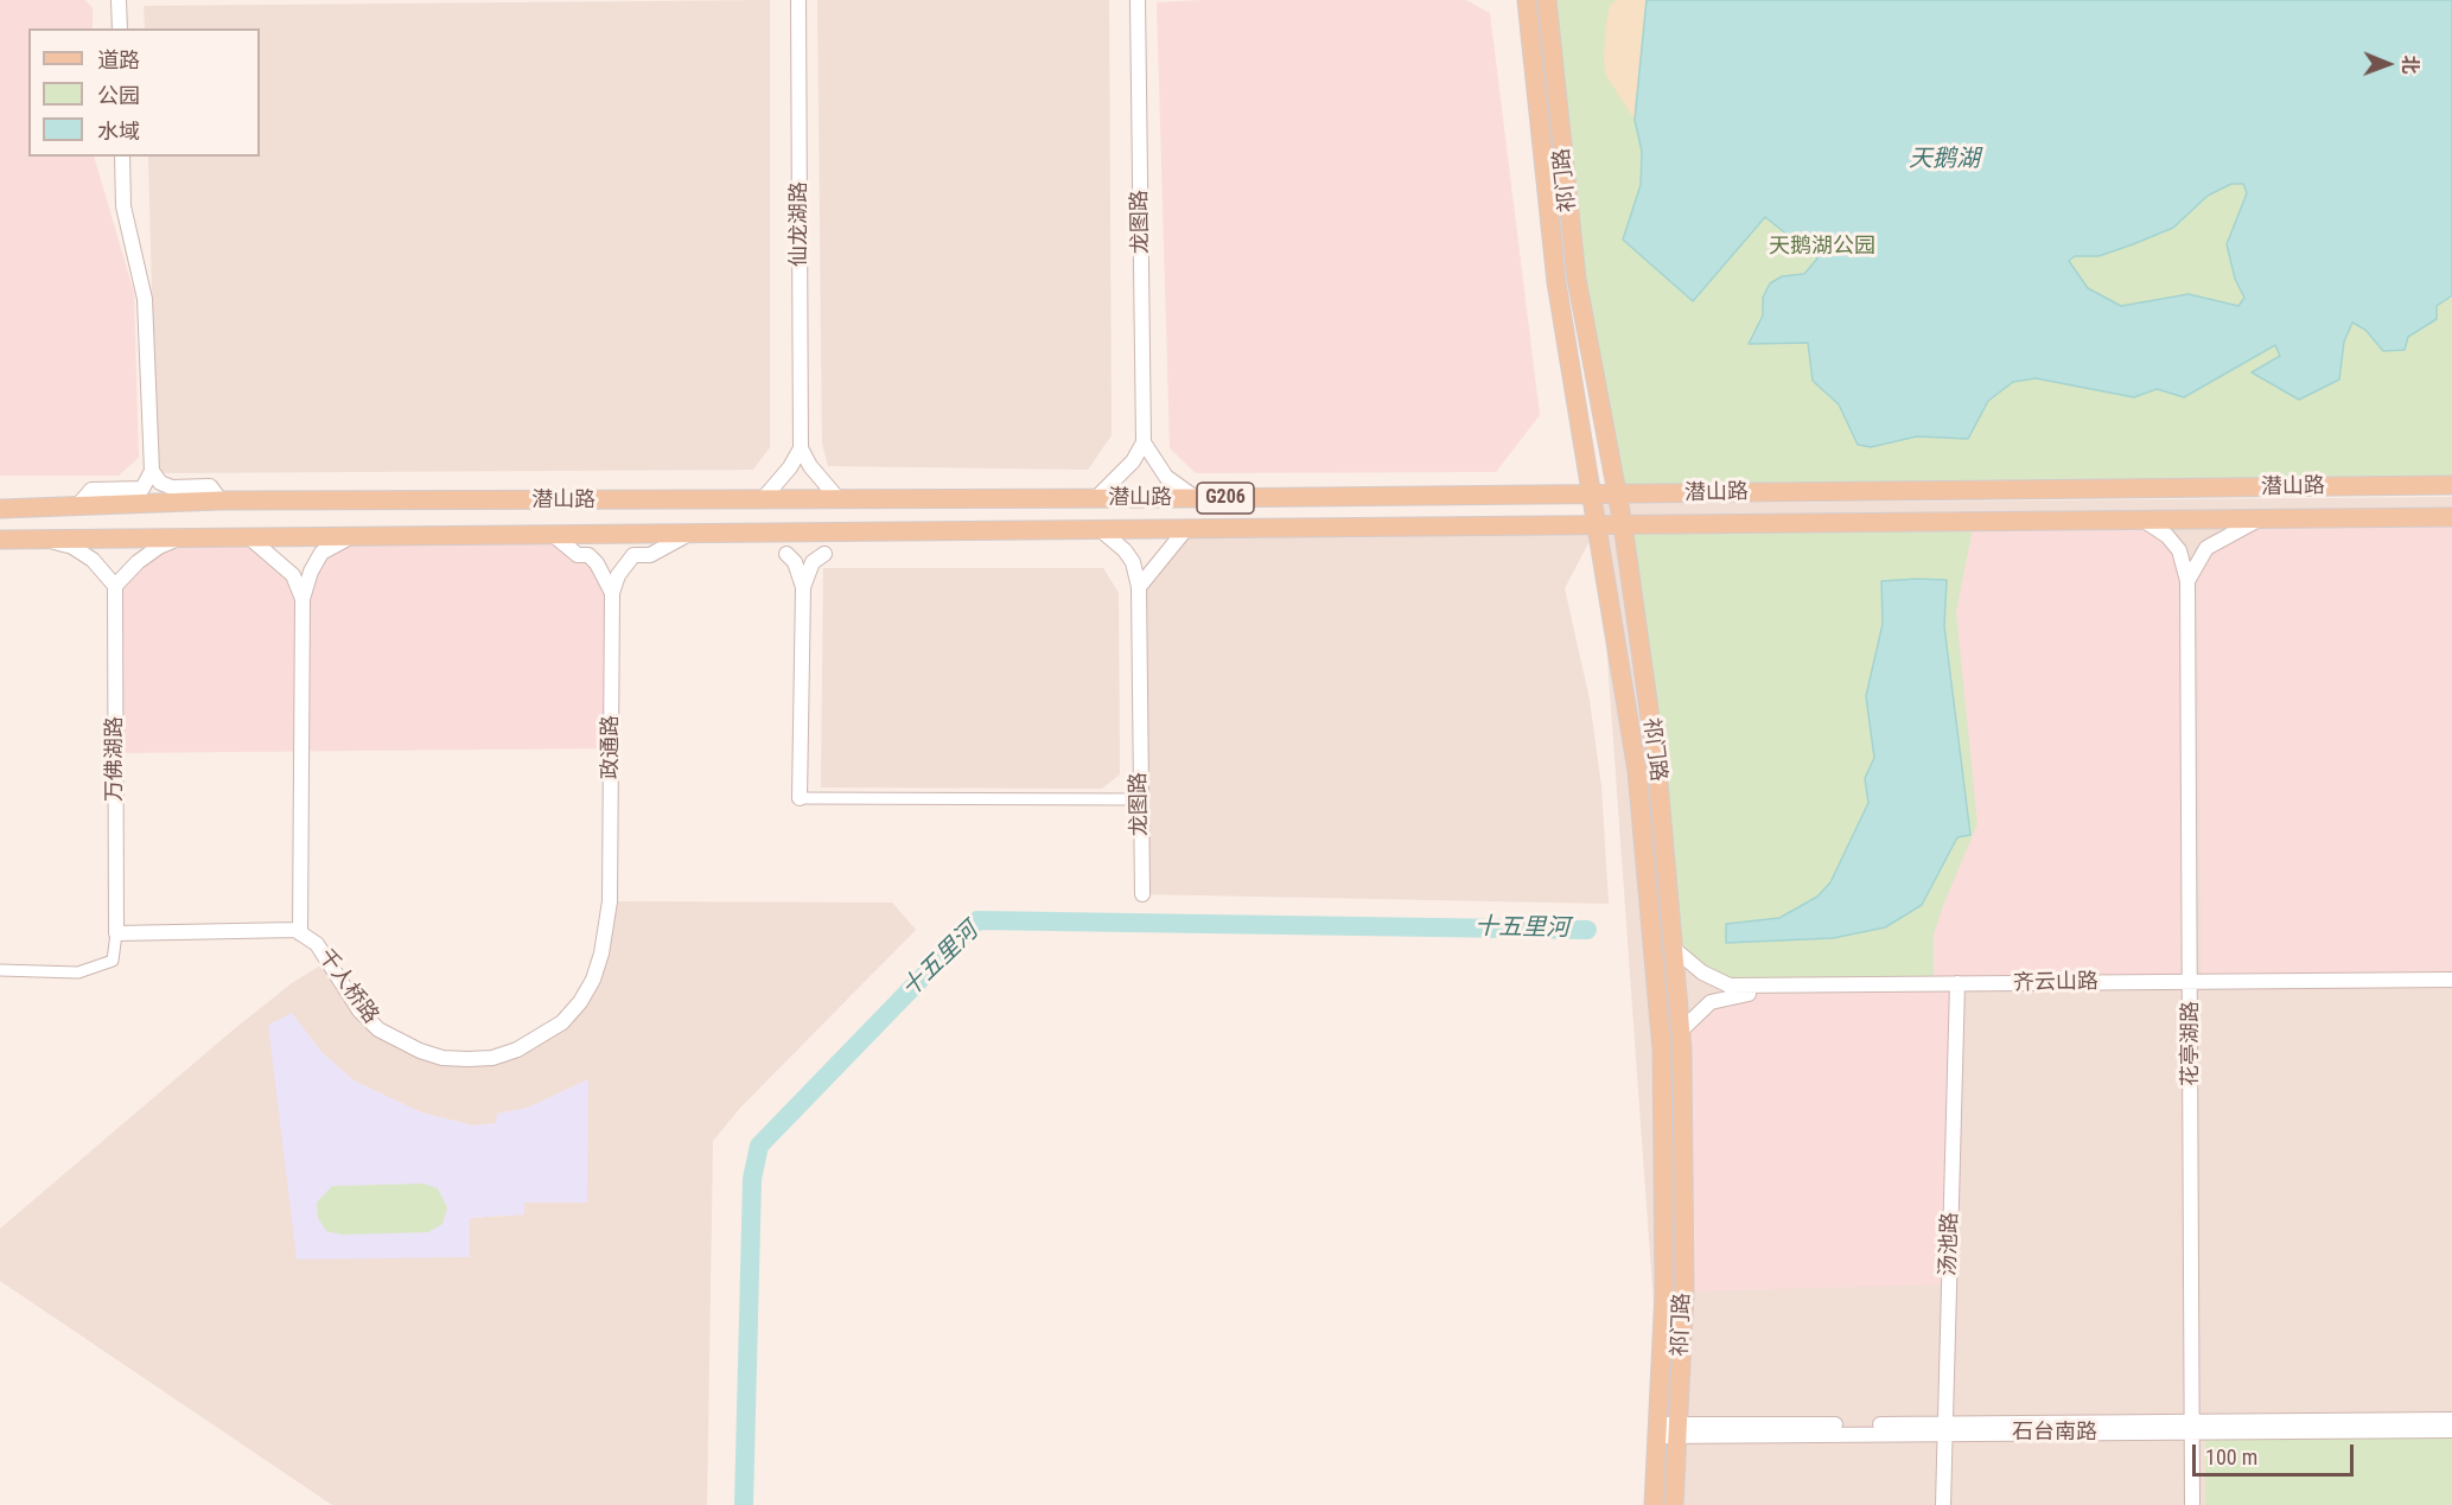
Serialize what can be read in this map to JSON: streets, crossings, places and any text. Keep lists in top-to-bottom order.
{
  "streets": {
    "main road": ["祁门路", "潜山路", "G206"],
    "street": [
      "龙图路",
      "仙龙湖路",
      "政通路",
      "万佛湖路",
      "齐云山路",
      "千人桥路",
      "花亭湖路",
      "汤池路",
      "石台南路"
    ]
  },
  "crossings": [
    ["祁门路", "潜山路"],
    ["祁门路", "齐云山路"],
    ["祁门路", "石台南路"],
    ["龙图路", "潜山路"],
    ["潜山路", "花亭湖路"],
    ["政通路", "千人桥路"],
    ["万佛湖路", "千人桥路"],
    ["齐云山路", "花亭湖路"],
    ["齐云山路", "汤池路"],
    ["花亭湖路", "石台南路"],
    ["汤池路", "石台南路"]
  ],
  "water": ["天鹅湖", "十五里河"],
  "parks": ["天鹅湖公园"],
  "legend": ["道路", "公园", "水域"],
  "scale_bar": "100 m",
  "north": "right"
}
